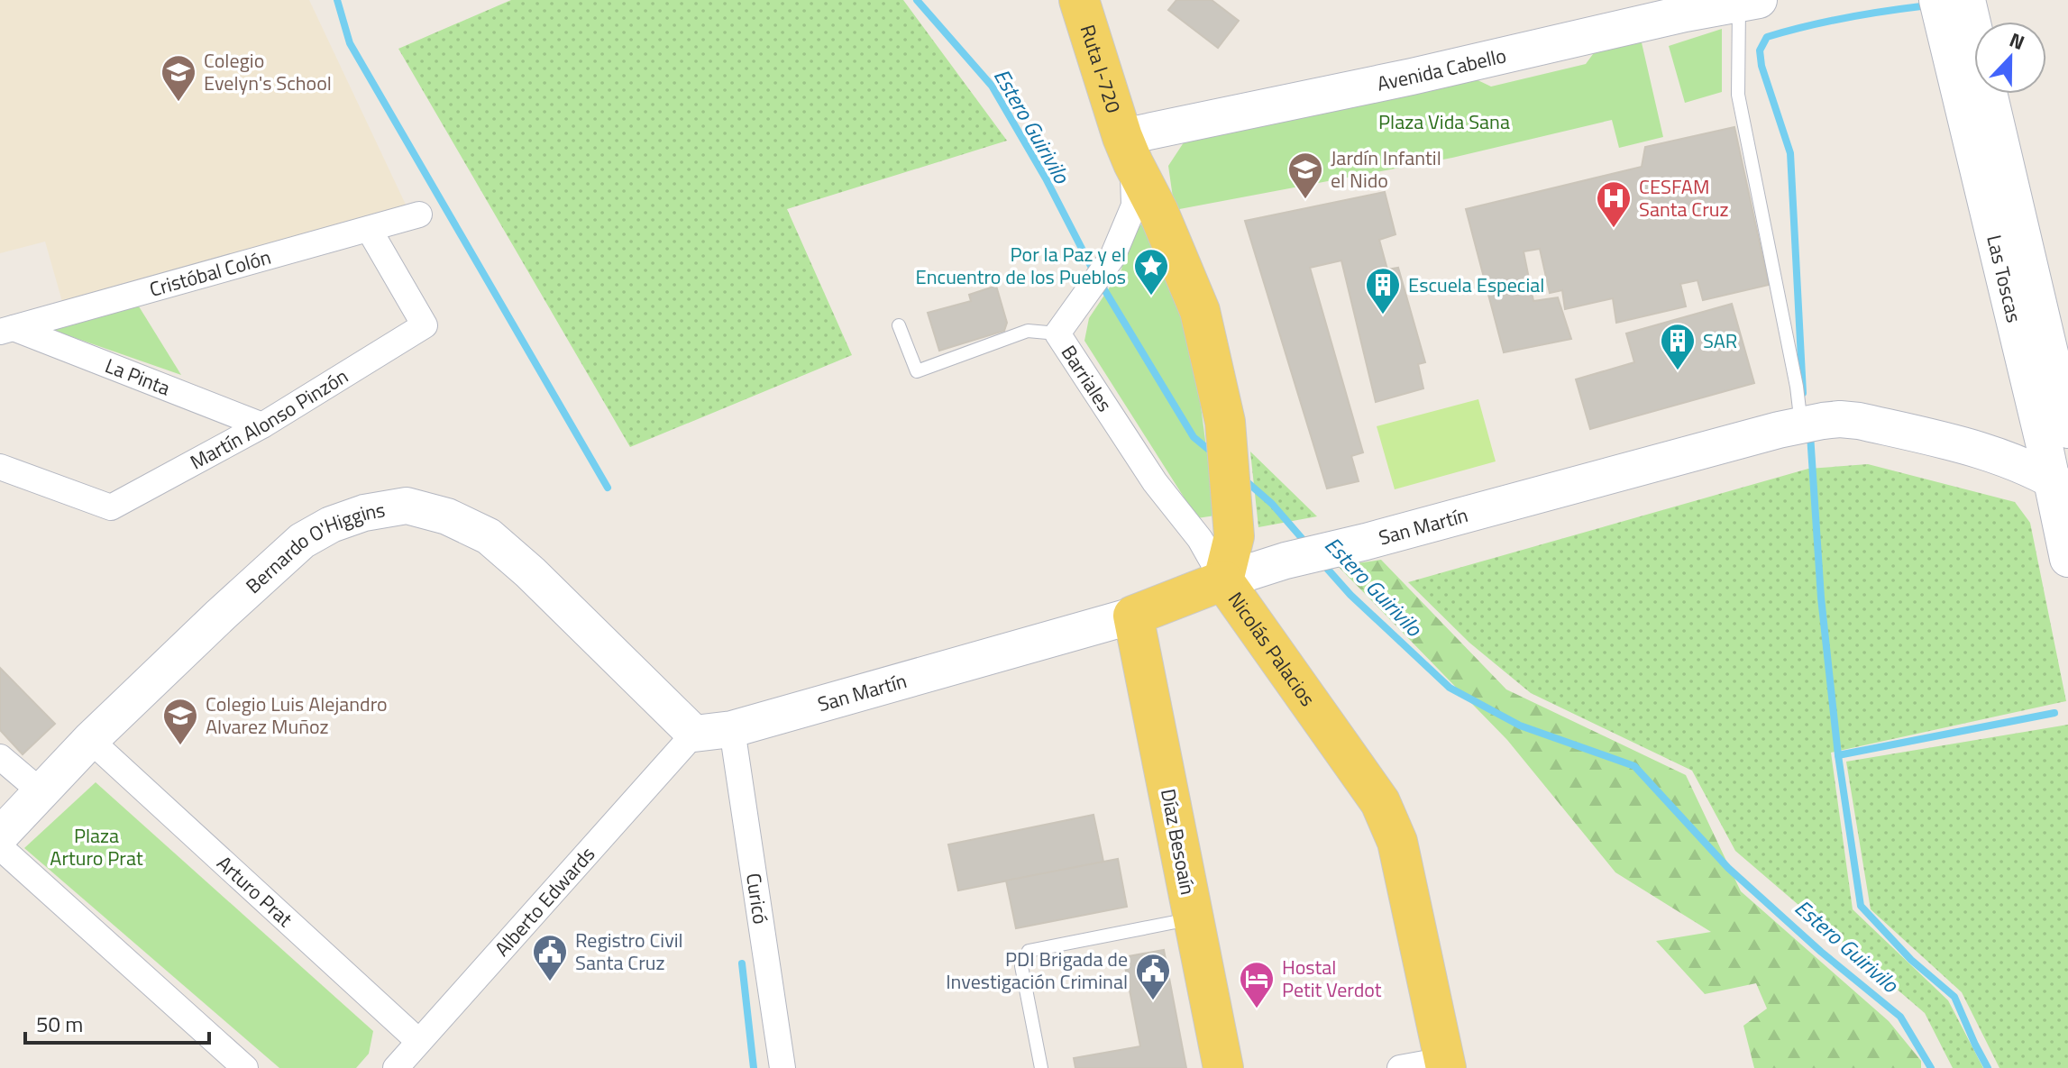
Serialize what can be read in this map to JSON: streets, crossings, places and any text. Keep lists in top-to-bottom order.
{
  "streets": {
    "main road": [
      "Ruta I-720",
      "San Martín",
      "Nicolás Palacios",
      "Díaz Besoaín"
    ],
    "street": [
      "Avenida Cabello",
      "Cristóbal Colón",
      "Las Toscas",
      "La Pinta",
      "Barriales",
      "Martín Alonso Pinzón",
      "Bernardo O'Higgins",
      "Arturo Prat",
      "Curicó",
      "Alberto Edwards"
    ]
  },
  "crossings": [
    ["Ruta I-720", "Avenida Cabello"],
    ["Ruta I-720", "Barriales"],
    ["Ruta I-720", "Nicolás Palacios"],
    ["Avenida Cabello", "Barriales"],
    ["Avenida Cabello", "Nicolás Palacios"],
    ["Cristóbal Colón", "La Pinta"],
    ["Cristóbal Colón", "Martín Alonso Pinzón"],
    ["Las Toscas", "San Martín"],
    ["La Pinta", "Martín Alonso Pinzón"],
    ["Barriales", "San Martín"],
    ["Barriales", "Nicolás Palacios"],
    ["San Martín", "Bernardo O'Higgins"],
    ["San Martín", "Nicolás Palacios"],
    ["San Martín", "Díaz Besoaín"],
    ["San Martín", "Curicó"],
    ["San Martín", "Alberto Edwards"],
    ["Bernardo O'Higgins", "Arturo Prat"],
    ["Bernardo O'Higgins", "Alberto Edwards"],
    ["Arturo Prat", "Alberto Edwards"]
  ],
  "water": ["Estero Guirivilo"],
  "parks": ["Plaza Vida Sana", "Plaza Arturo Prat"],
  "places": {
    "school or university": ["Colegio Evelyn's School", "Jardín Infantil el Nido", "Colegio Luis Alejandro Alvarez Muñoz"],
    "hospital": ["CESFAM Santa Cruz"],
    "place": ["Por la Paz y el Encuentro de los Pueblos"],
    "building": ["Escuela Especial", "SAR"],
    "public building": ["Registro Civil Santa Cruz", "PDI Brigada de Investigación Criminal"],
    "hotel": ["Hostal Petit Verdot"]
  },
  "scale_bar": "50 m",
  "north": "top"
}
